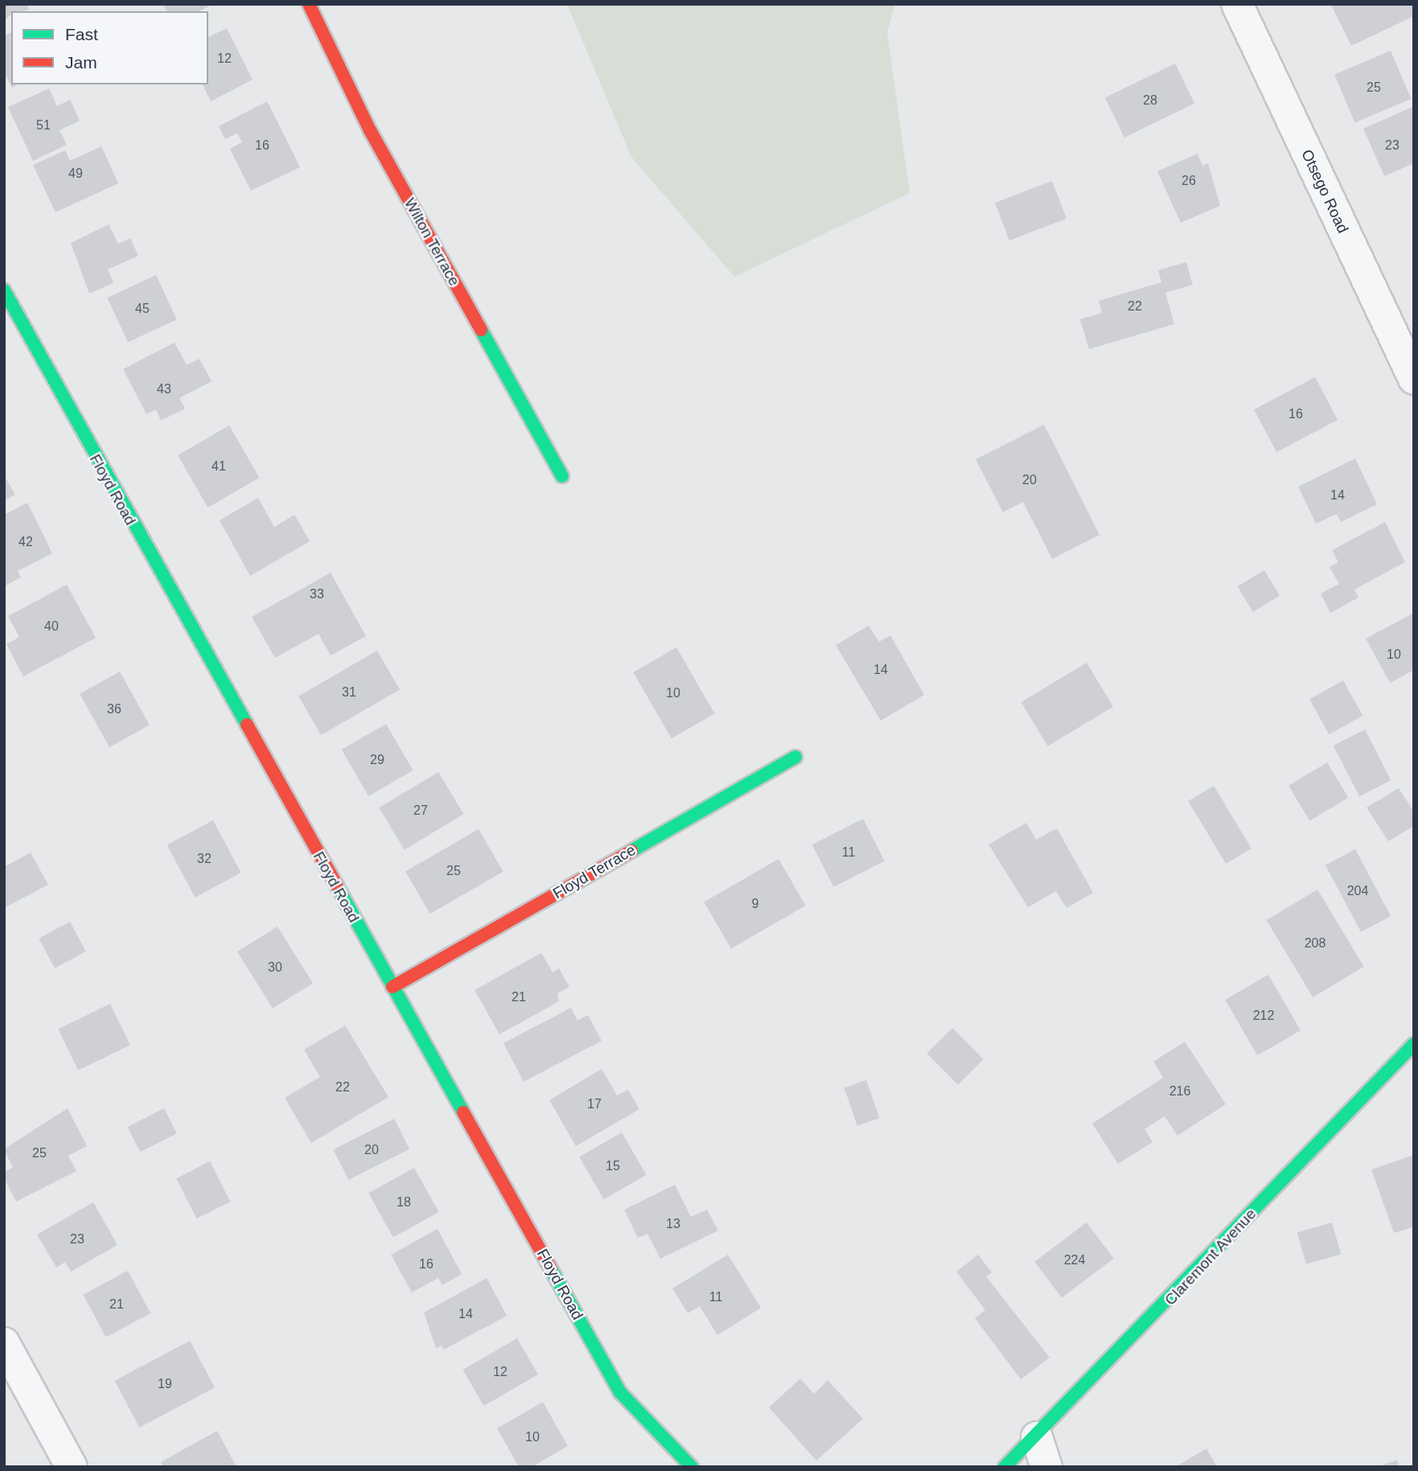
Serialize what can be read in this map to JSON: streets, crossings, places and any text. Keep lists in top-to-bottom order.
{
  "streets": {
    "street": [
      "Otsego Road",
      "Wilton Terrace",
      "Floyd Road",
      "Floyd Terrace",
      "Claremont Avenue"
    ]
  },
  "crossings": [
    ["Floyd Road", "Floyd Terrace"]
  ],
  "house_numbers": [
    "12",
    "25",
    "28",
    "51",
    "16",
    "23",
    "49",
    "26",
    "22",
    "45",
    "43",
    "16",
    "41",
    "20",
    "14",
    "42",
    "33",
    "40",
    "10",
    "14",
    "31",
    "10",
    "36",
    "29",
    "27",
    "11",
    "32",
    "25",
    "204",
    "9",
    "208",
    "30",
    "21",
    "212",
    "22",
    "216",
    "17",
    "20",
    "25",
    "15",
    "18",
    "13",
    "23",
    "224",
    "16",
    "11",
    "21",
    "14",
    "12",
    "19",
    "10"
  ],
  "legend": ["Fast", "Jam"]
}
